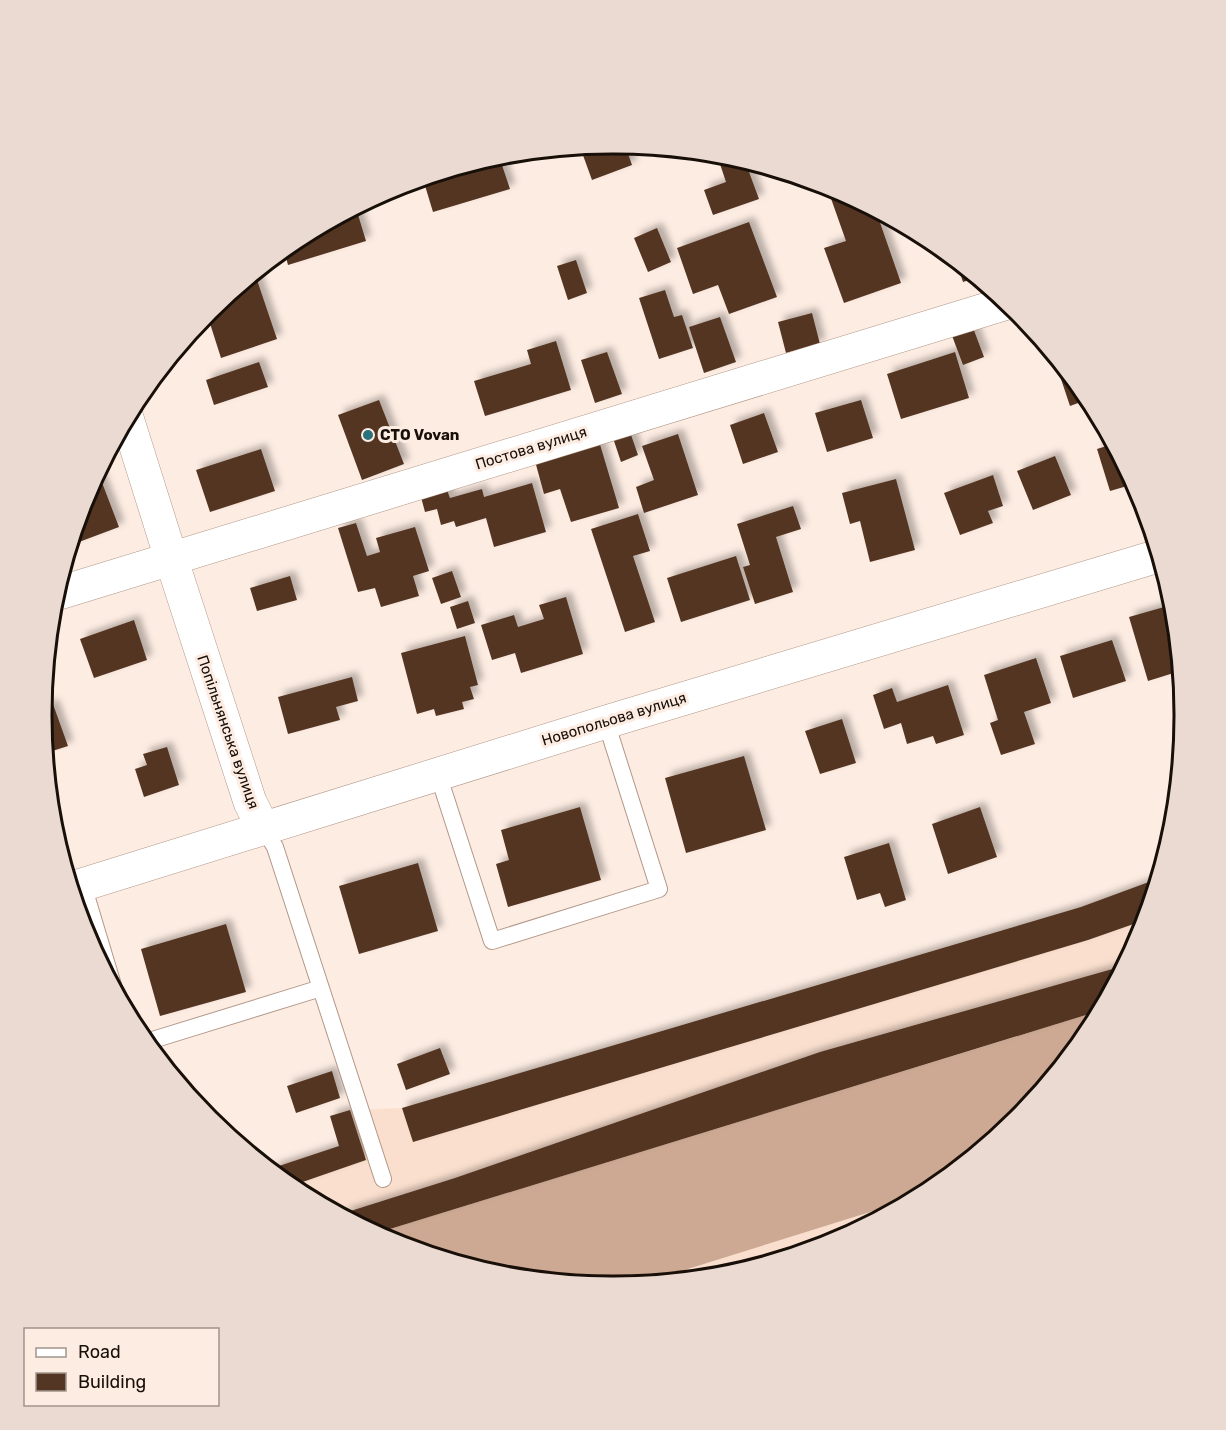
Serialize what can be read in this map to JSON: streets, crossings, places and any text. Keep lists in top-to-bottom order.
{
  "streets": {
    "street": ["Постова вулиця", "Новопольова вулиця", "Попільнянська вулиця"]
  },
  "crossings": [
    ["Постова вулиця", "Попільнянська вулиця"],
    ["Новопольова вулиця", "Попільнянська вулиця"]
  ],
  "places": ["СТО Vovan"],
  "legend": ["Road", "Building"]
}
